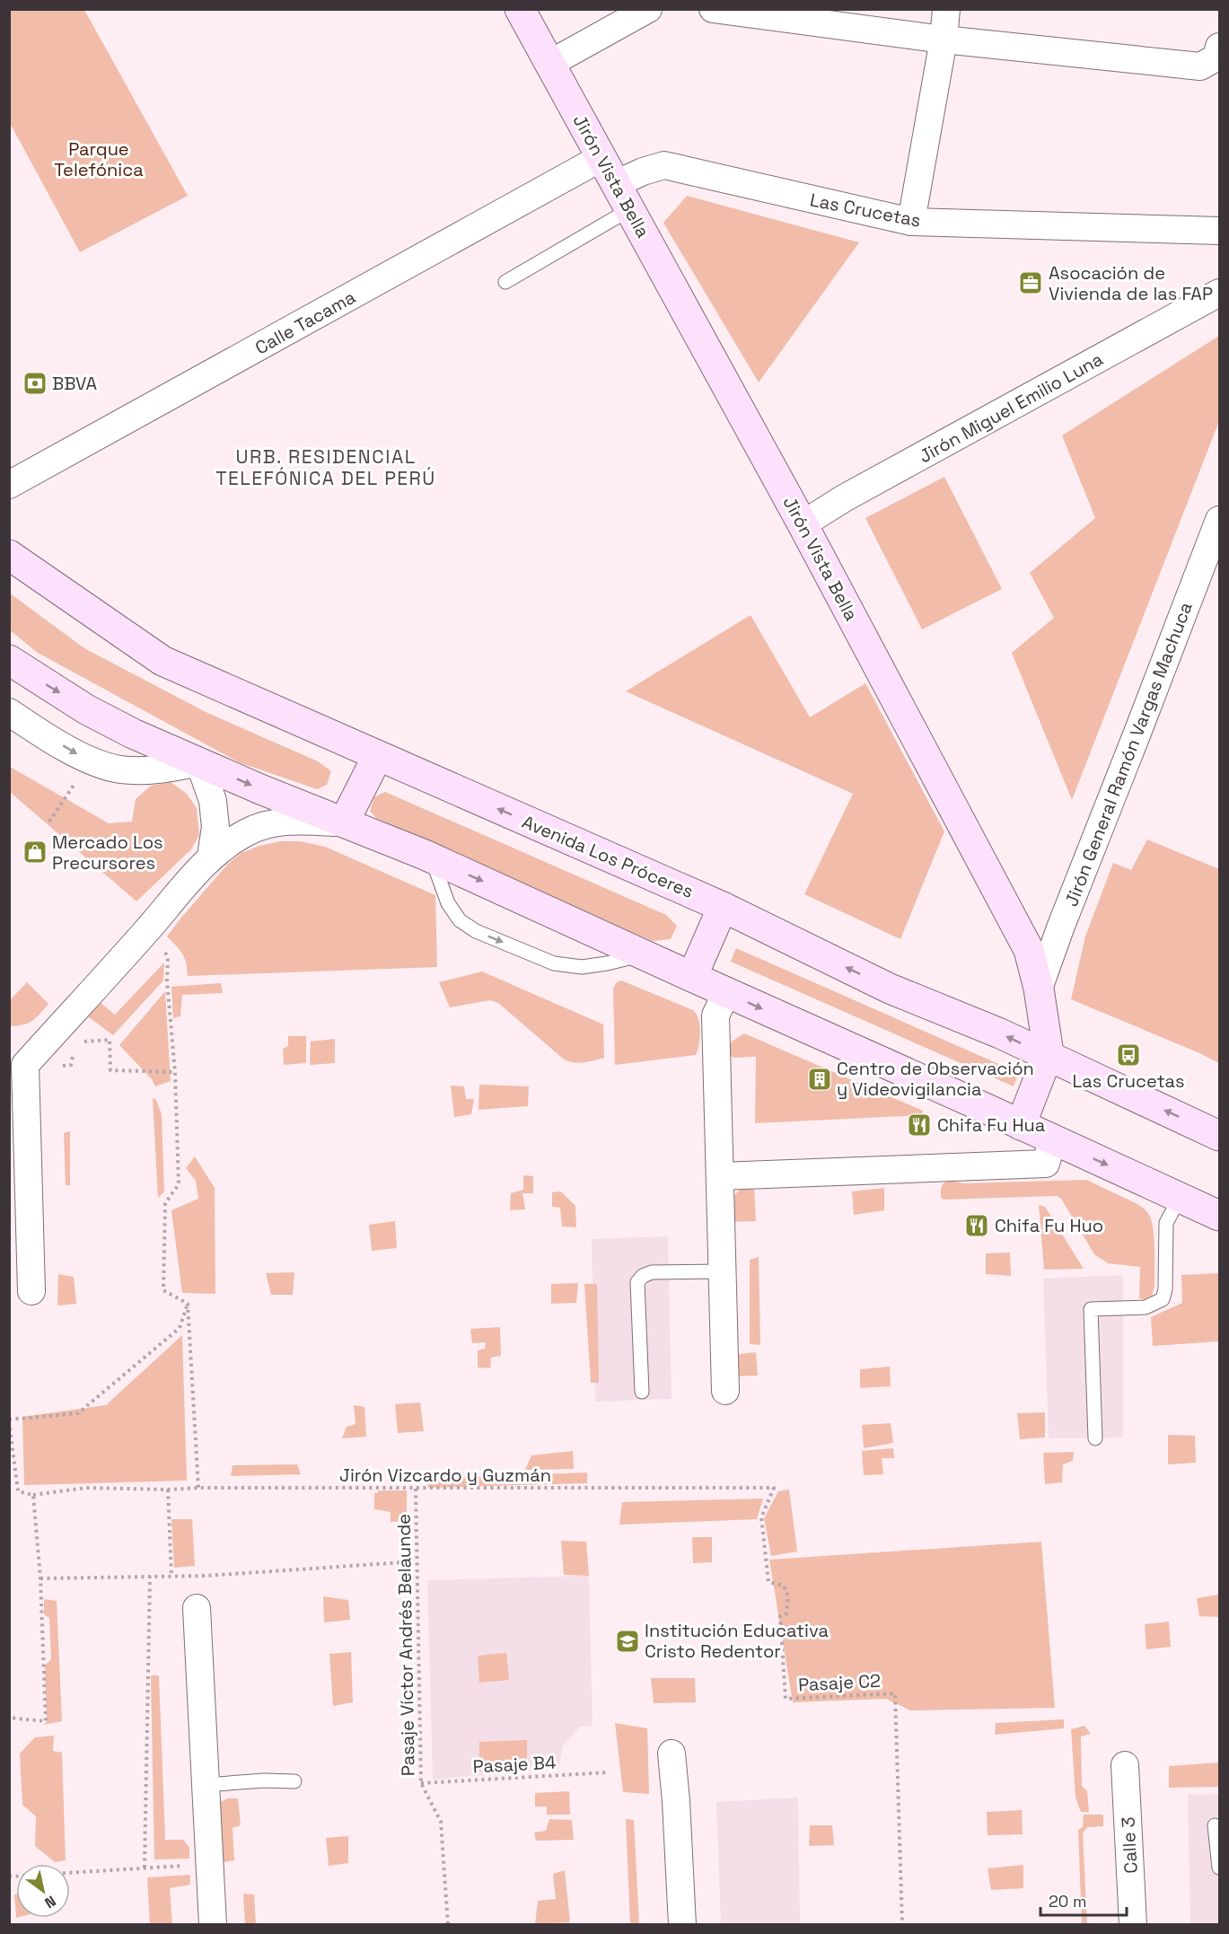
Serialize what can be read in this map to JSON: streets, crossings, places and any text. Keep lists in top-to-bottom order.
{
  "streets": {
    "main road": ["Jirón Vista Bella", "Avenida Los Próceres"],
    "street": [
      "Las Crucetas",
      "Calle Tacama",
      "Jirón Miguel Emilio Luna",
      "Jirón General Ramón Vargas Machuca",
      "Calle 3"
    ],
    "path": [
      "Jirón Vizcardo y Guzmán",
      "Pasaje Víctor Andrés Belaunde",
      "Pasaje C2",
      "Pasaje B4"
    ]
  },
  "crossings": [
    ["Jirón Vista Bella", "Las Crucetas"],
    ["Jirón Vista Bella", "Calle Tacama"],
    ["Jirón Vista Bella", "Jirón Miguel Emilio Luna"],
    ["Jirón Vista Bella", "Jirón General Ramón Vargas Machuca"],
    ["Jirón Vista Bella", "Avenida Los Próceres"],
    ["Jirón Vizcardo y Guzmán", "Pasaje Víctor Andrés Belaunde"],
    ["Jirón Vizcardo y Guzmán", "Pasaje C2"],
    ["Pasaje Víctor Andrés Belaunde", "Pasaje B4"]
  ],
  "districts": ["URB. RESIDENCIAL TELEFÓNICA DEL PERÚ"],
  "parks": ["Parque Telefónica"],
  "places": {
    "office": ["Asocación de Vivienda de las FAP"],
    "bank": ["BBVA"],
    "shop": ["Mercado Los Precursores"],
    "bus stop": ["Las Crucetas"],
    "building": ["Centro de Observación y Videovigilancia"],
    "restaurant": ["Chifa Fu Hua", "Chifa Fu Huo"],
    "school or university": ["Institución Educativa Cristo Redentor"]
  },
  "scale_bar": "20 m",
  "north": "bottom right"
}
